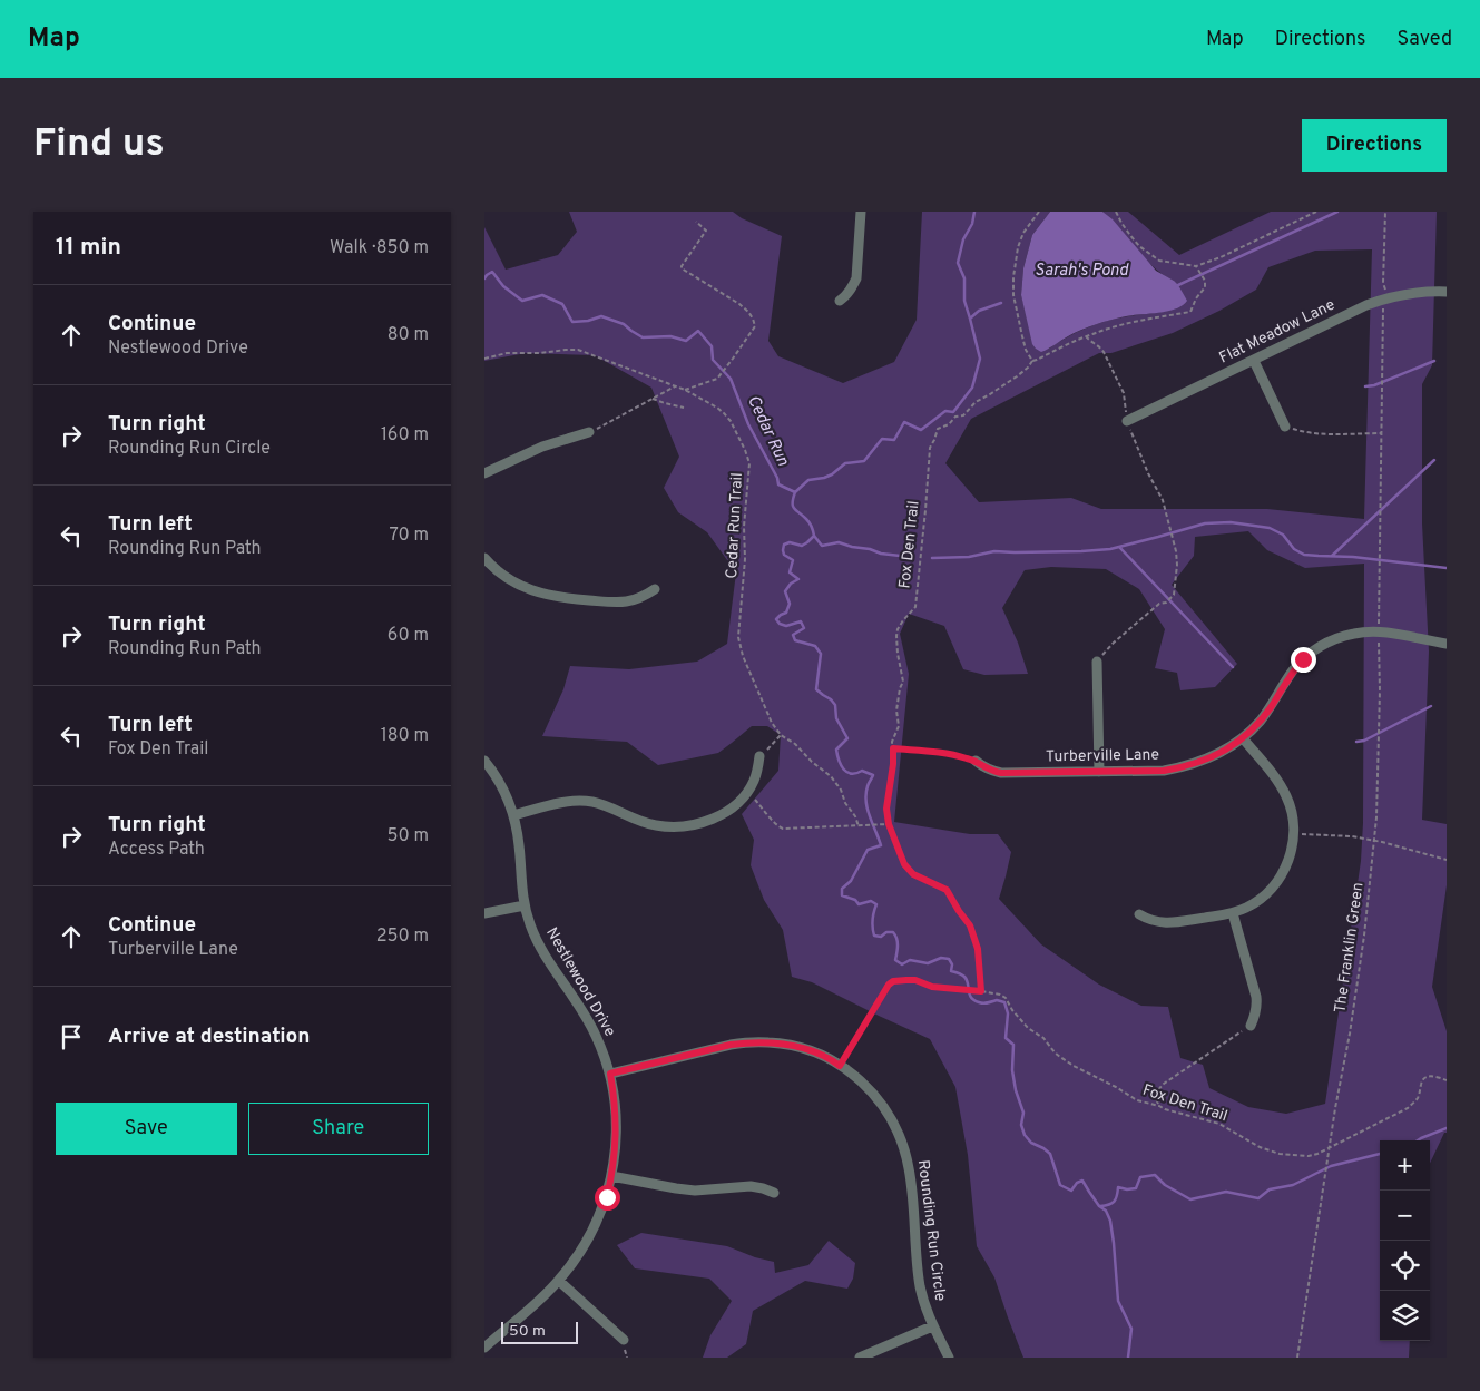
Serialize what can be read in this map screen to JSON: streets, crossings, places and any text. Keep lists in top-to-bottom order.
{
  "streets": {
    "street": [
      "Flat Meadow Lane",
      "Turberville Lane",
      "Nestlewood Drive",
      "Rounding Run Circle"
    ],
    "path": ["Cedar Run Trail", "Fox Den Trail", "The Franklin Green"]
  },
  "crossings": [
    ["Fox Den Trail", "The Franklin Green"],
    ["Turberville Lane", "The Franklin Green"],
    ["Nestlewood Drive", "Rounding Run Circle"]
  ],
  "water": ["Sarah's Pond", "Cedar Run"],
  "scale_bar": "50 m",
  "page": {
    "header": "Map",
    "nav": ["Map", "Directions", "Saved"],
    "buttons": [
      "Directions",
      ["Save", "Share"]
    ],
    "title": "Find us",
    "heading": ["11 min", "Walk · 850 m"],
    "list": [
      ["Continue", "Nestlewood Drive", "80 m"],
      ["Turn right", "Rounding Run Circle", "160 m"],
      ["Turn left", "Rounding Run Path", "70 m"],
      ["Turn right", "Rounding Run Path", "60 m"],
      ["Turn left", "Fox Den Trail", "180 m"],
      ["Turn right", "Access Path", "50 m"],
      ["Continue", "Turberville Lane", "250 m"],
      "Arrive at destination"
    ],
    "map_buttons": ["+", "−"],
    "scale": "50 m"
  }
}
